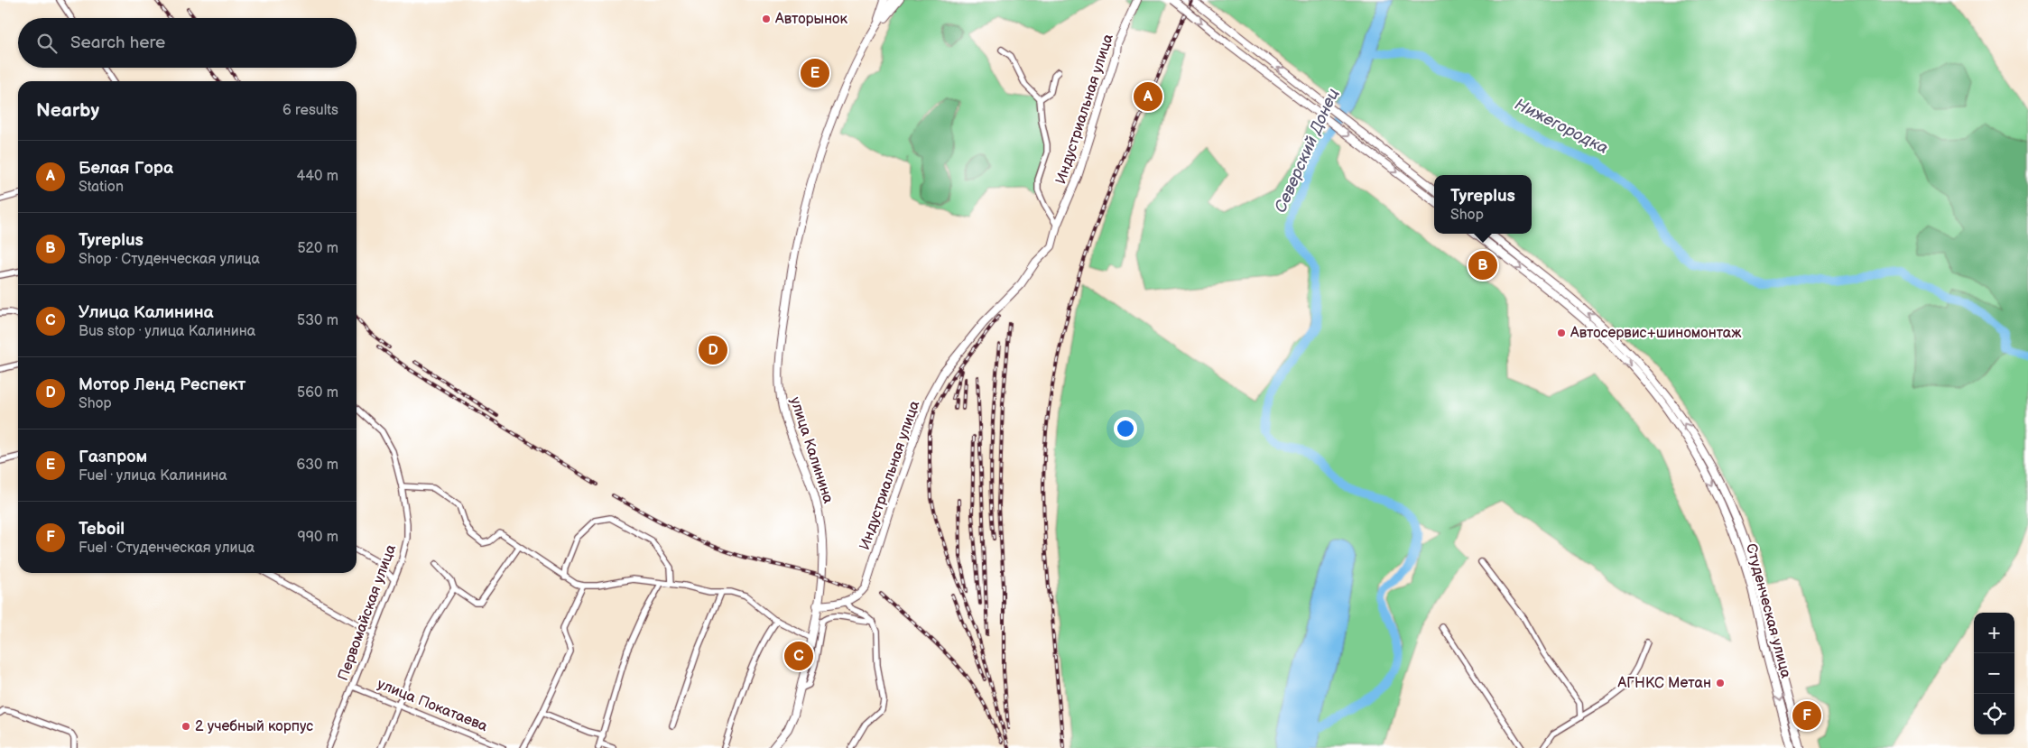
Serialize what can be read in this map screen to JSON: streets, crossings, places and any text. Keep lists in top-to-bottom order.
{
  "streets": {
    "main road": ["Индустриальная улица", "улица Калинина", "Студенческая улица"],
    "street": ["Первомайская улица", "улица Покатаева"]
  },
  "crossings": [
    ["Индустриальная улица", "улица Калинина"],
    ["Первомайская улица", "улица Покатаева"]
  ],
  "water": ["Нижегородка", "Северский Донец"],
  "places": [
    "Авторынок",
    "Автосервис+шиномонтаж",
    "АГНКС Метан",
    "2 учебный корпус"
  ],
  "page": {
    "search": "Search here",
    "pins": [
      "E",
      "A",
      "B",
      "D",
      "C",
      "F"
    ],
    "heading": ["Nearby", "6 results"],
    "list": [
      {
        "mark": "A",
        "name": "Белая Гора",
        "note": "Station",
        "value": "440 m"
      },
      {
        "mark": "B",
        "name": "Tyreplus",
        "note": "Shop · Студенческая улица",
        "value": "520 m"
      },
      {
        "mark": "C",
        "name": "Улица Калинина",
        "note": "Bus stop · улица Калинина",
        "value": "530 m"
      },
      {
        "mark": "D",
        "name": "Мотор Ленд Респект",
        "note": "Shop",
        "value": "560 m"
      },
      {
        "mark": "E",
        "name": "Газпром",
        "note": "Fuel · улица Калинина",
        "value": "630 m"
      },
      {
        "mark": "F",
        "name": "Teboil",
        "note": "Fuel · Студенческая улица",
        "value": "990 m"
      }
    ],
    "popup": ["Tyreplus", "Shop"],
    "map_buttons": ["+", "−"]
  }
}
